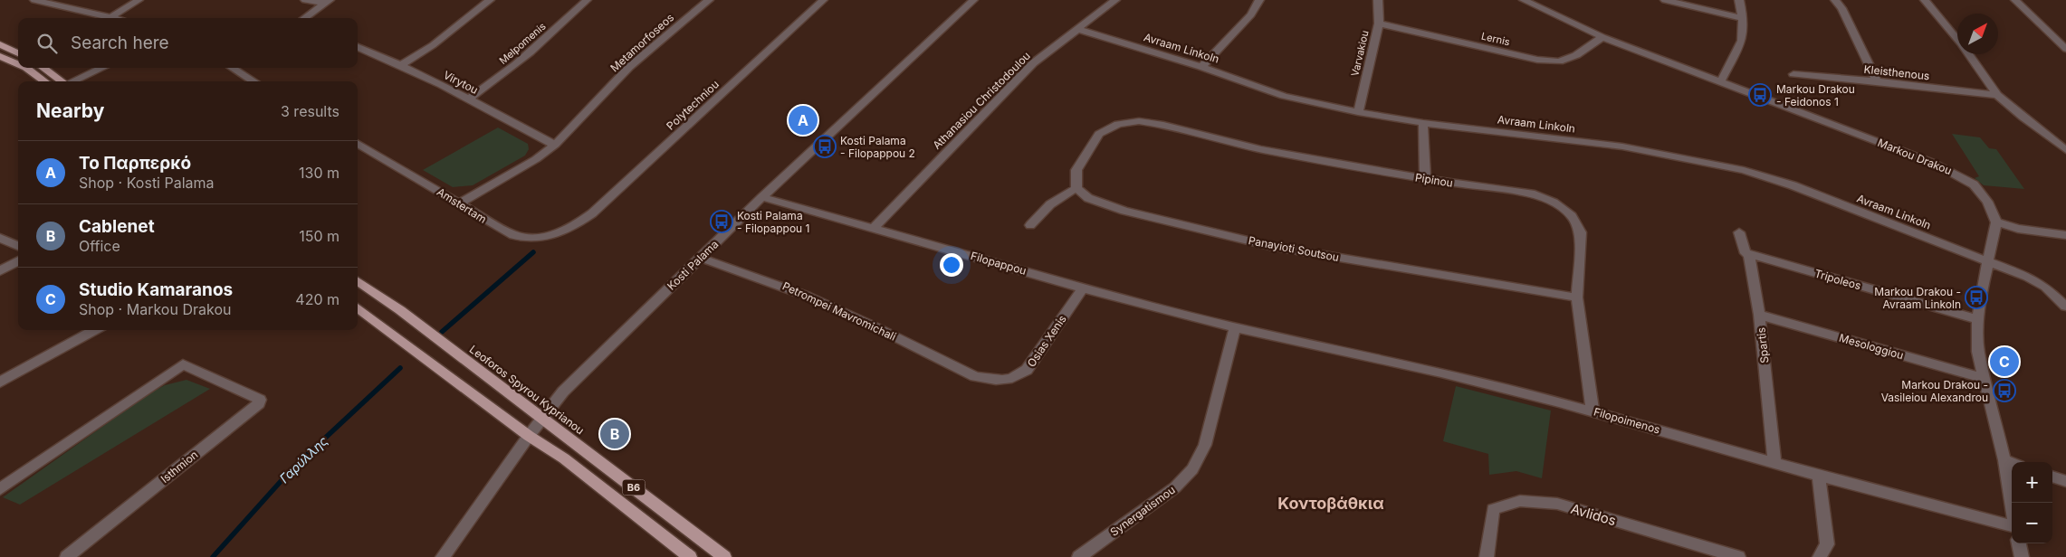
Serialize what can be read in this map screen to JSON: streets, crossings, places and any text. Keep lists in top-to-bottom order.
{
  "streets": {
    "main road": ["Leoforos Spyrou Kyprianou", "B6"],
    "street": [
      "Lernis",
      "Metamorfoseos",
      "Melpomenis",
      "Avraam Linkoln",
      "Varvakiou",
      "Kleisthenous",
      "Virytou",
      "Athanasiou Christodoulou",
      "Polytechniou",
      "Markou Drakou",
      "Pipinou",
      "Amstertam",
      "Panayioti Soutsou",
      "Filopappou",
      "Kosti Palama",
      "Tripoleos",
      "Petrompei Mavromichali",
      "Osias Xenis",
      "Spartis",
      "Mesologgiou",
      "Filopoimenos",
      "Isthmion",
      "Synergatismou",
      "Avlidos"
    ]
  },
  "crossings": [
    ["Lernis", "Varvakiou"],
    ["Lernis", "Markou Drakou"],
    ["Metamorfoseos", "Virytou"],
    ["Metamorfoseos", "Amstertam"],
    ["Melpomenis", "Virytou"],
    ["Avraam Linkoln", "Varvakiou"],
    ["Avraam Linkoln", "Athanasiou Christodoulou"],
    ["Athanasiou Christodoulou", "Filopappou"],
    ["Polytechniou", "Amstertam"],
    ["Pipinou", "Panayioti Soutsou"],
    ["Pipinou", "Filopoimenos"],
    ["Filopappou", "Kosti Palama"],
    ["Filopappou", "Osias Xenis"],
    ["Filopappou", "Filopoimenos"],
    ["Filopappou", "Synergatismou"],
    ["Kosti Palama", "Petrompei Mavromichali"],
    ["Kosti Palama", "Leoforos Spyrou Kyprianou"],
    ["Kosti Palama", "B6"],
    ["Tripoleos", "Spartis"],
    ["Petrompei Mavromichali", "Osias Xenis"],
    ["Spartis", "Mesologgiou"],
    ["Spartis", "Filopoimenos"],
    ["Filopoimenos", "Synergatismou"]
  ],
  "districts": ["Κοντοβάθκια"],
  "water": ["Γαρύλλης"],
  "places": {
    "bus stop": [
      "Markou Drakou - Feidonos 1",
      "Kosti Palama - Filopappou 2",
      "Kosti Palama - Filopappou 1",
      "Markou Drakou - Avraam Linkoln",
      "Markou Drakou - Vasileiou Alexandrou"
    ]
  },
  "north": "top right",
  "page": {
    "search": "Search here",
    "heading": ["Nearby", "3 results"],
    "pins": ["A", "C", "B"],
    "list": [
      {
        "mark": "A",
        "name": "Το Παρπερκό",
        "note": "Shop · Kosti Palama",
        "value": "130 m"
      },
      {
        "mark": "B",
        "name": "Cablenet",
        "note": "Office",
        "value": "150 m"
      },
      {
        "mark": "C",
        "name": "Studio Kamaranos",
        "note": "Shop · Markou Drakou",
        "value": "420 m"
      }
    ],
    "map_buttons": ["+", "−"]
  }
}
